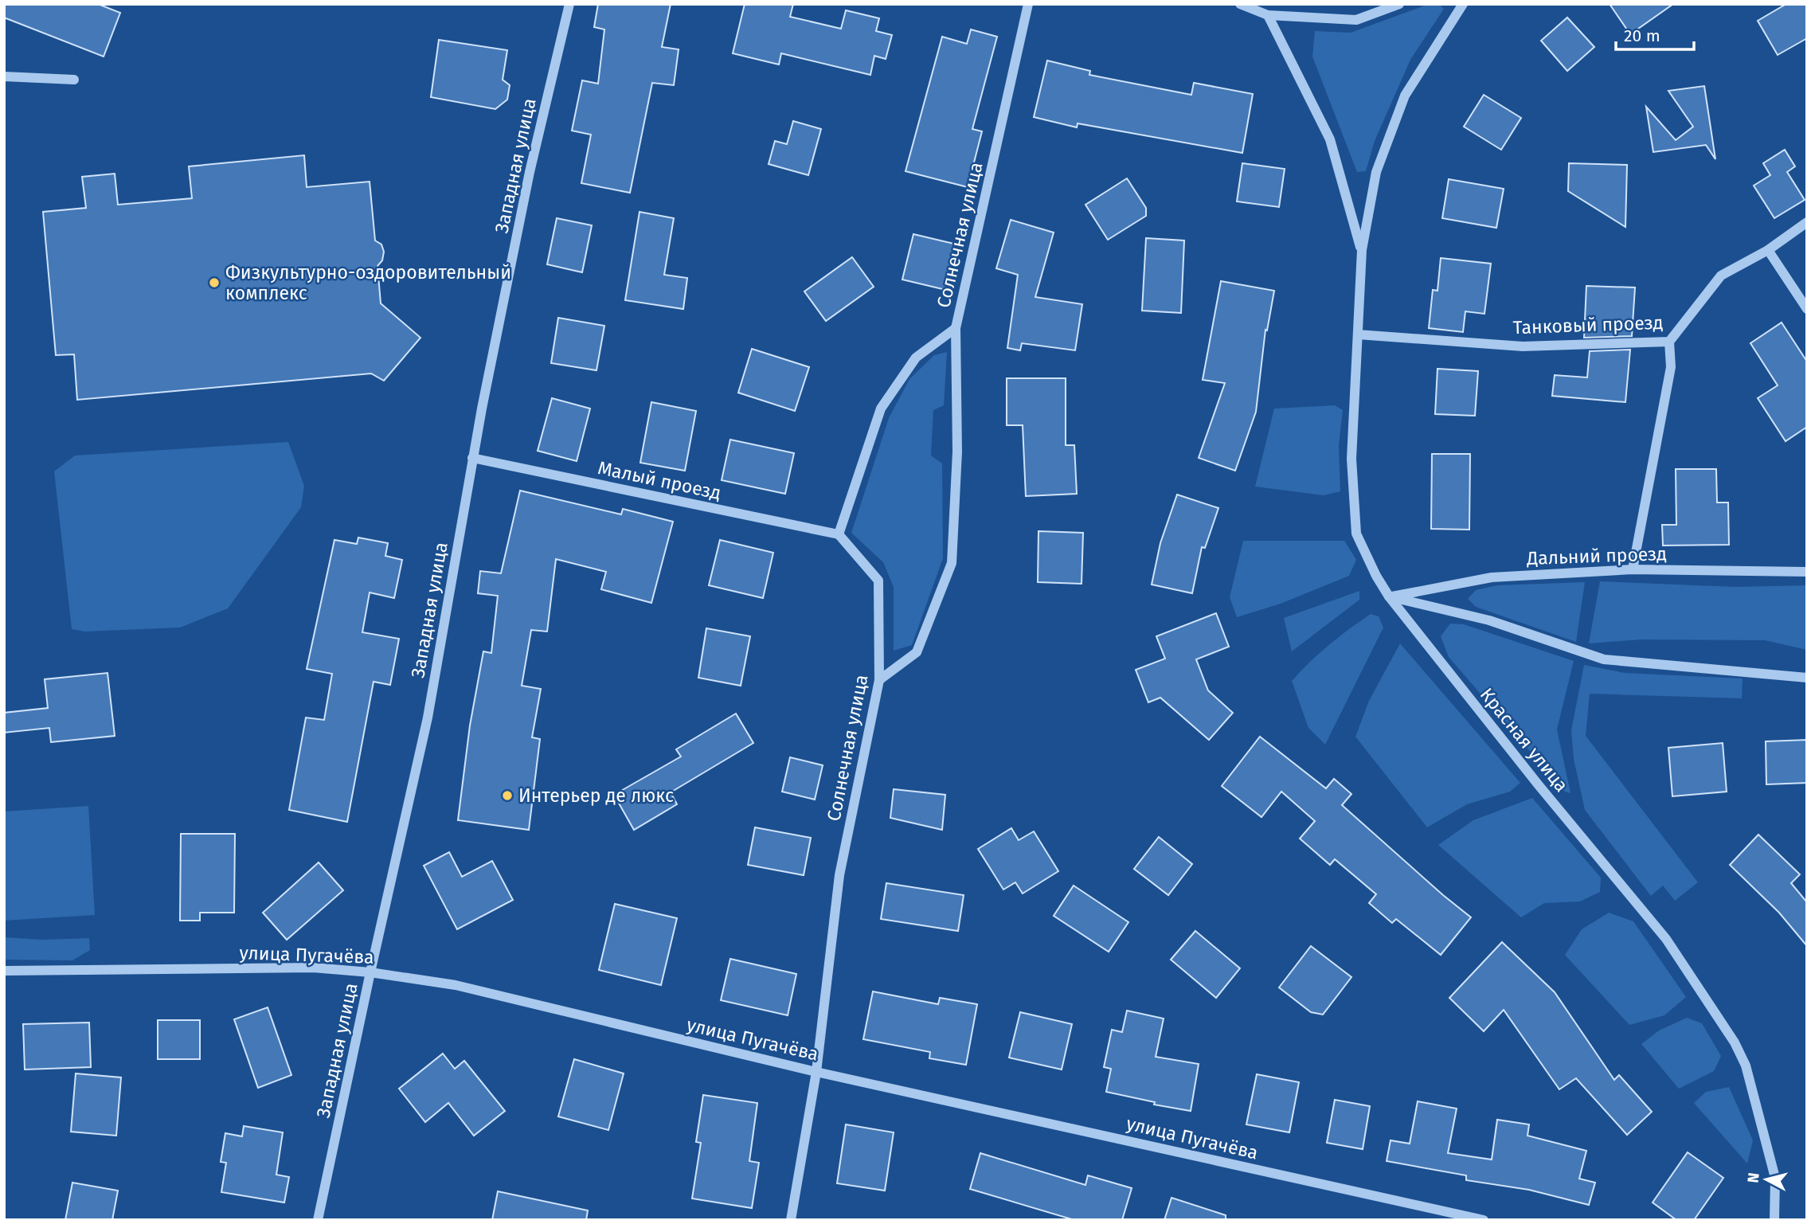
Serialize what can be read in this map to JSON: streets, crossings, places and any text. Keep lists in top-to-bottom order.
{
  "streets": {
    "street": [
      "Западная улица",
      "Солнечная улица",
      "Танковый проезд",
      "Малый проезд",
      "Дальний проезд",
      "Красная улица",
      "улица Пугачёва"
    ]
  },
  "crossings": [
    ["Западная улица", "Малый проезд"],
    ["Западная улица", "улица Пугачёва"],
    ["Солнечная улица", "Малый проезд"],
    ["Солнечная улица", "улица Пугачёва"],
    ["Танковый проезд", "Красная улица"],
    ["Дальний проезд", "Красная улица"]
  ],
  "places": ["Физкультурно-оздоровительный комплекс", "Интерьер де люкс"],
  "scale_bar": "20 m",
  "north": "left"
}
